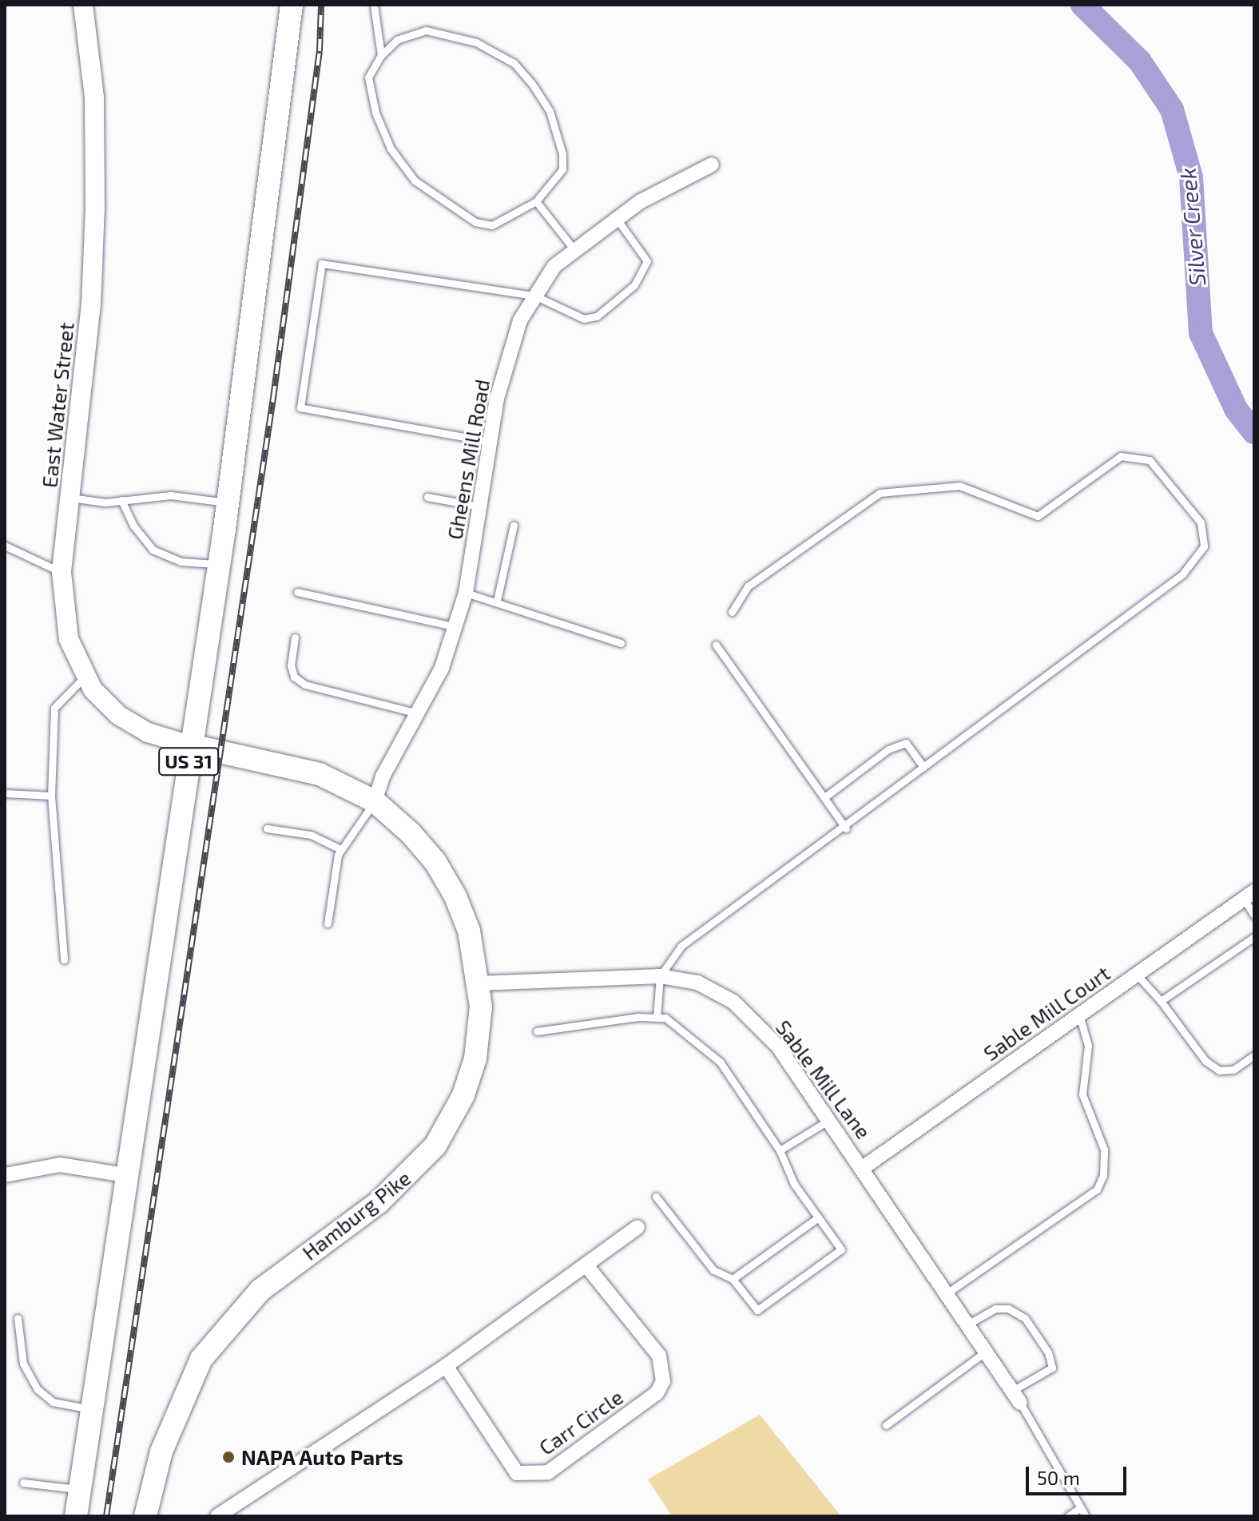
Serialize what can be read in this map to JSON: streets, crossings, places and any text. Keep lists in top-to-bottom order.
{
  "streets": {
    "main road": ["US 31", "Hamburg Pike"],
    "street": [
      "East Water Street",
      "Gheens Mill Road",
      "Sable Mill Court",
      "Sable Mill Lane",
      "Carr Circle"
    ]
  },
  "crossings": [
    ["East Water Street", "US 31"],
    ["East Water Street", "Hamburg Pike"],
    ["Gheens Mill Road", "Hamburg Pike"],
    ["US 31", "Hamburg Pike"],
    ["Sable Mill Court", "Sable Mill Lane"],
    ["Sable Mill Lane", "Hamburg Pike"]
  ],
  "water": ["Silver Creek"],
  "places": ["NAPA Auto Parts"],
  "scale_bar": "50 m"
}
